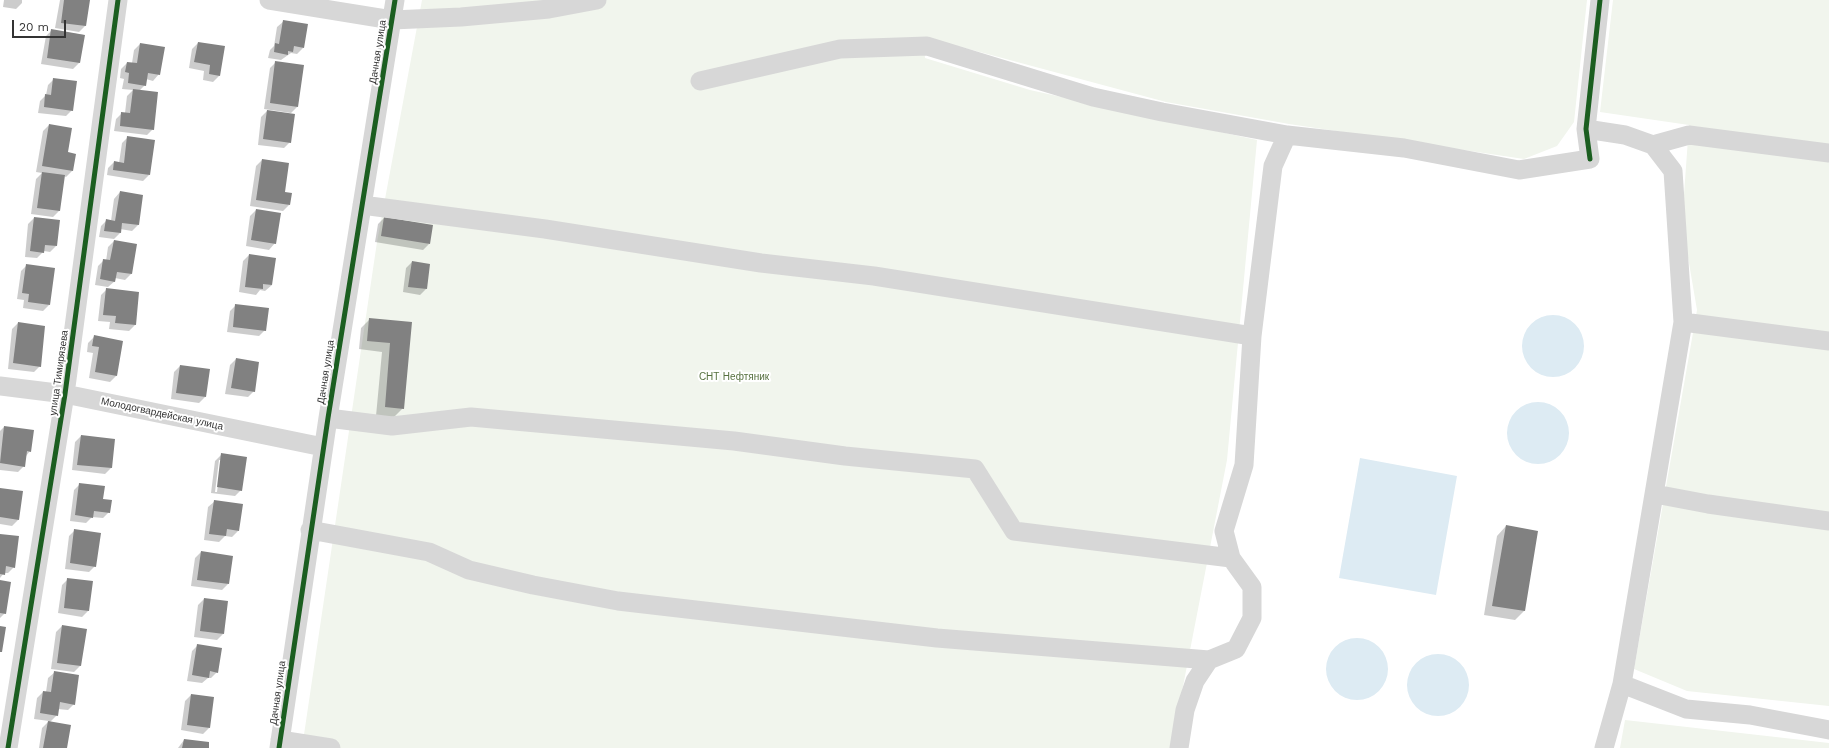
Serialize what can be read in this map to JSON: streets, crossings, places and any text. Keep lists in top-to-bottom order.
{
  "streets": {
    "street": ["Дачная улица", "улица Тимирязева", "Молодогвардейская улица"]
  },
  "crossings": [
    ["Дачная улица", "Молодогвардейская улица"],
    ["улица Тимирязева", "Молодогвардейская улица"]
  ],
  "parks": ["СНТ Нефтяник"],
  "scale_bar": "20 m"
}
